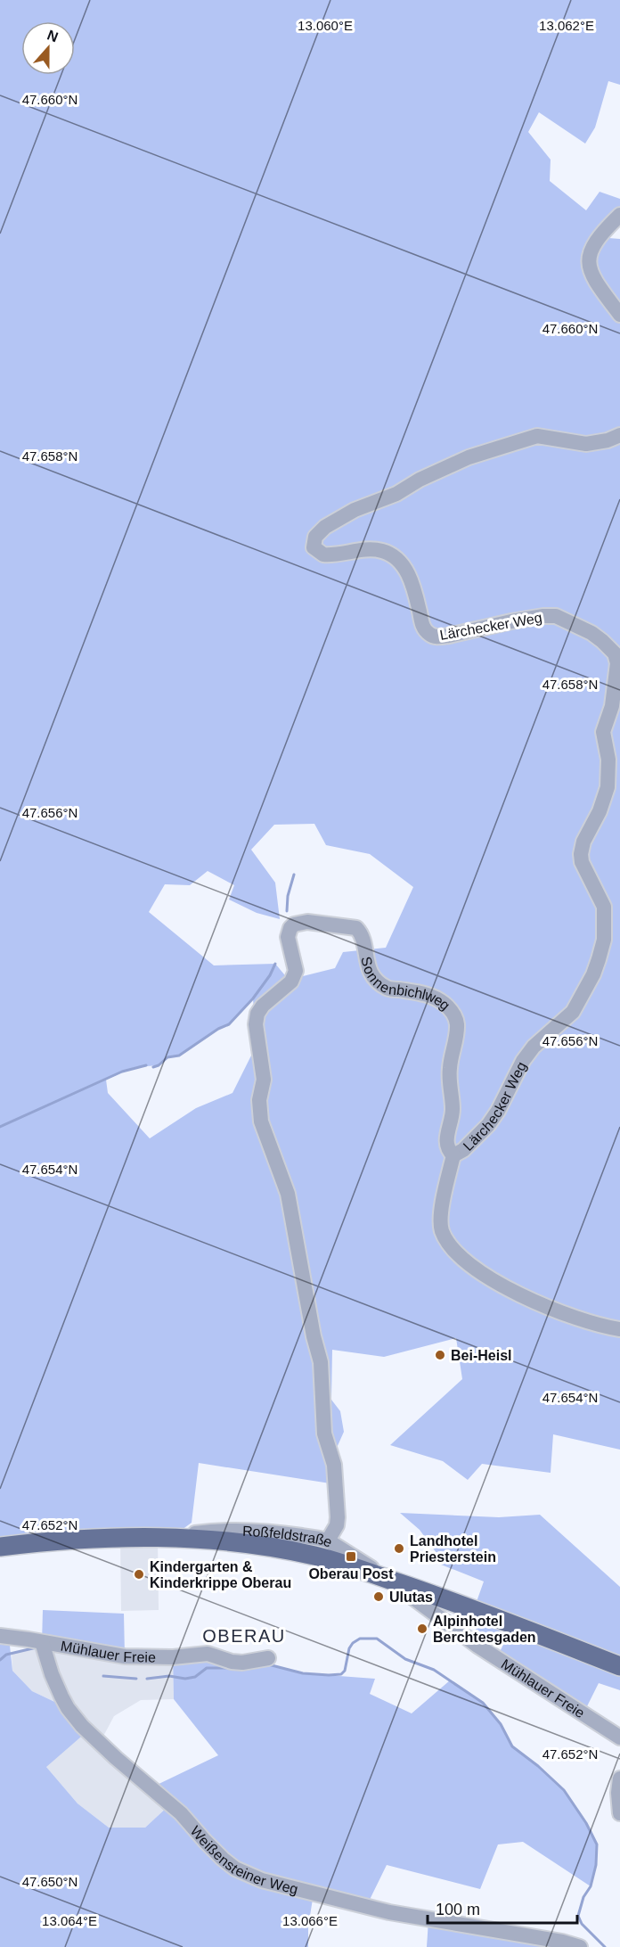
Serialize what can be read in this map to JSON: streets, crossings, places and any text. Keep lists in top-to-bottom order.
{
  "streets": {
    "main road": ["Roßfeldstraße"],
    "street": [
      "Lärchecker Weg",
      "Sonnenbichlweg",
      "Mühlauer Freie",
      "Weißensteiner Weg"
    ]
  },
  "crossings": [
    ["Lärchecker Weg", "Sonnenbichlweg"],
    ["Sonnenbichlweg", "Roßfeldstraße"],
    ["Roßfeldstraße", "Mühlauer Freie"],
    ["Mühlauer Freie", "Weißensteiner Weg"]
  ],
  "districts": ["OBERAU"],
  "places": {
    "other": [
      "Bei-Heisl",
      "Landhotel Priesterstein",
      "Kindergarten & Kinderkrippe Oberau",
      "Ulutas",
      "Alpinhotel Berchtesgaden"
    ],
    "transit": ["Oberau Post"]
  },
  "scale_bar": "100 m",
  "north": "top",
  "coordinates": [
    "13.060°E",
    "13.062°E",
    "47.660°N",
    "47.658°N",
    "47.656°N",
    "47.654°N",
    "47.652°N",
    "47.650°N",
    "13.064°E",
    "13.066°E"
  ]
}
